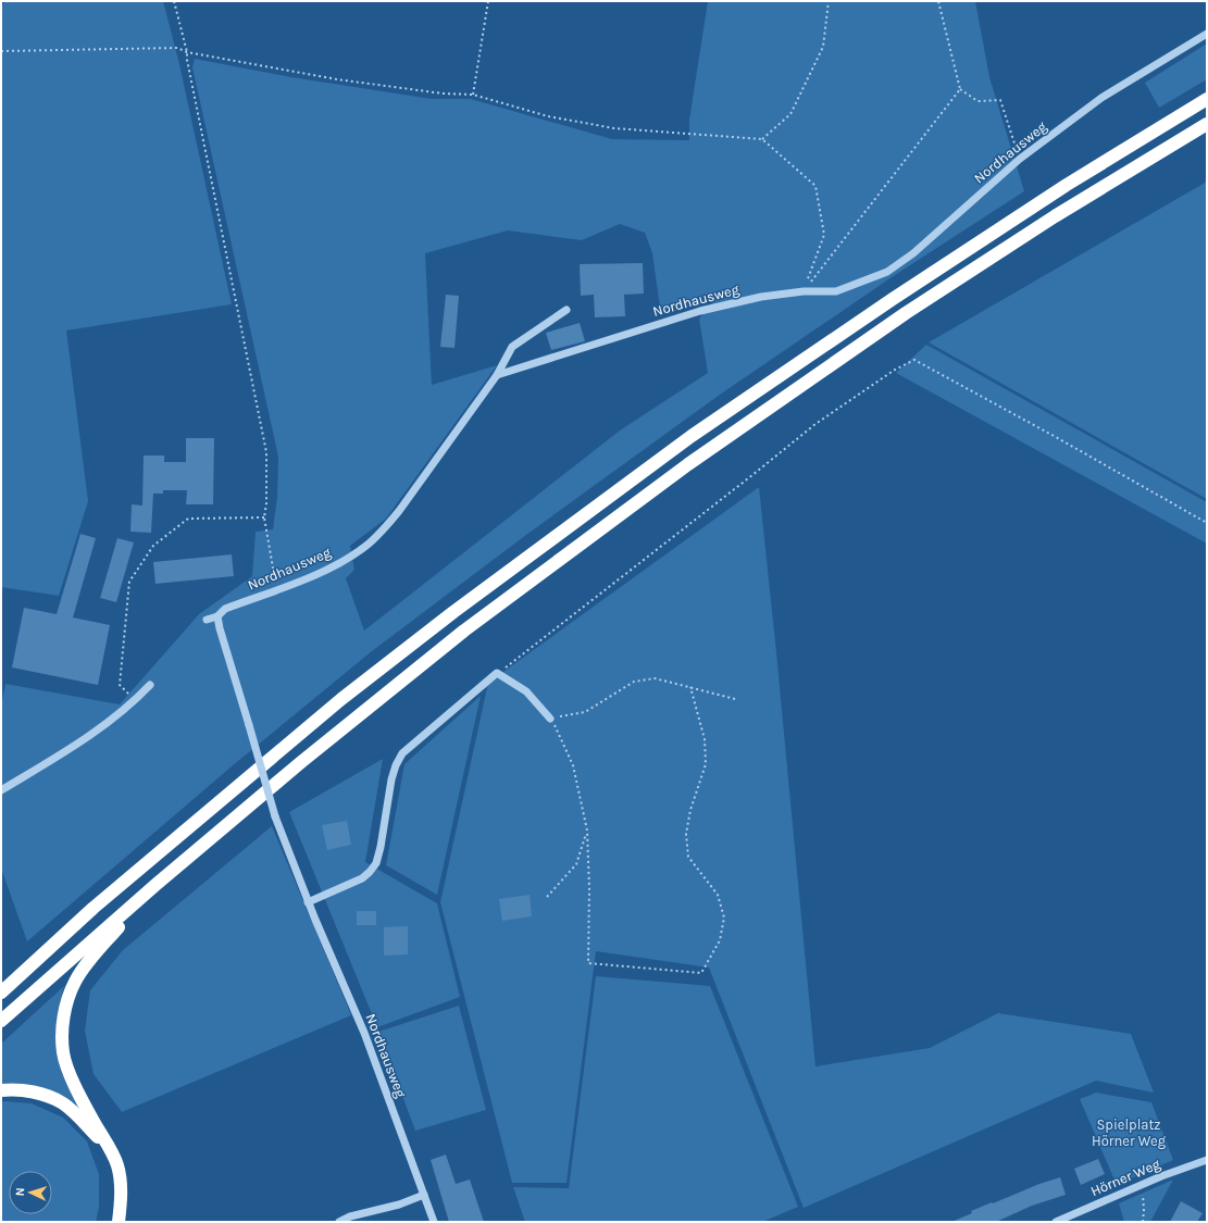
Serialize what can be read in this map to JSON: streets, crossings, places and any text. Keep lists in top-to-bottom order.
{
  "streets": {
    "street": ["Nordhausweg", "Hörner Weg"]
  },
  "parks": ["Spielplatz Hörner Weg"],
  "north": "left"
}
